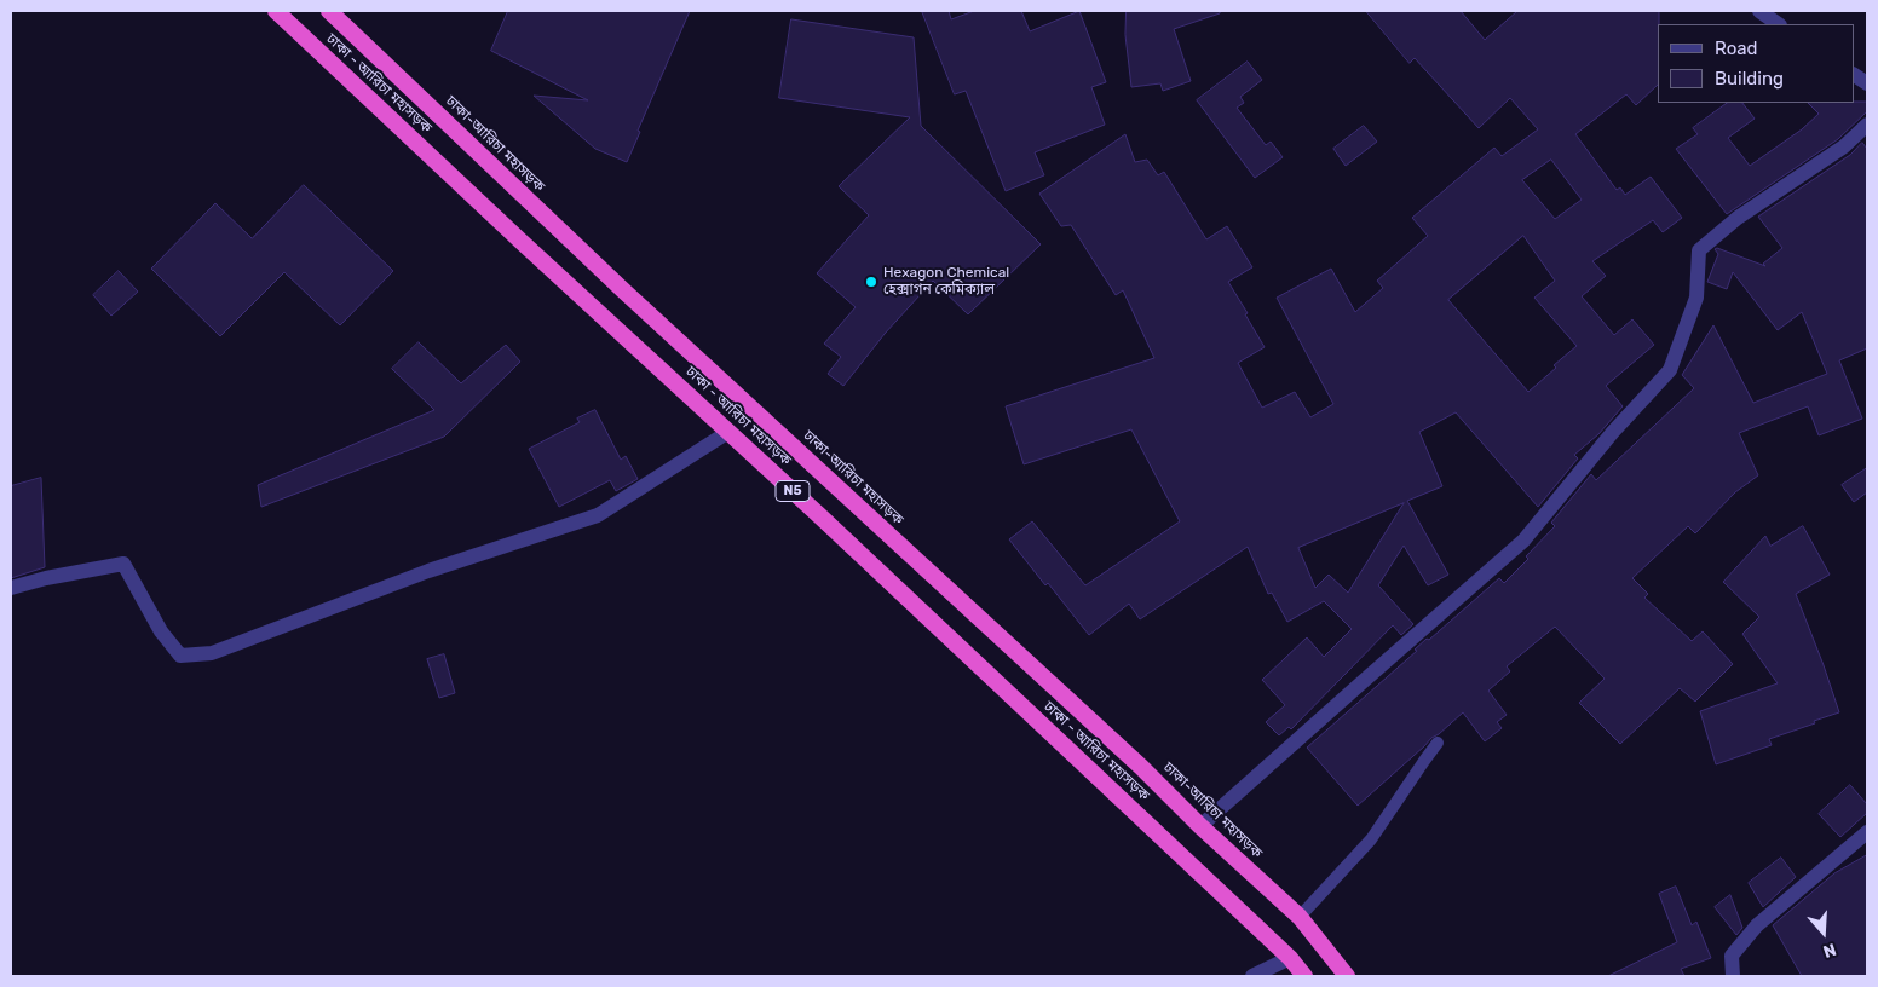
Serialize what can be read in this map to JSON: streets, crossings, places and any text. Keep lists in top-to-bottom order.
{
  "streets": {
    "highway": ["ঢাকা - আরিচা মহাসড়ক", "ঢাকা-আরিচা মহাসড়ক", "N5"]
  },
  "places": ["Hexagon Chemical হেক্সাগন কেমিক্যাল"],
  "legend": ["Road", "Building"],
  "north": "bottom"
}
